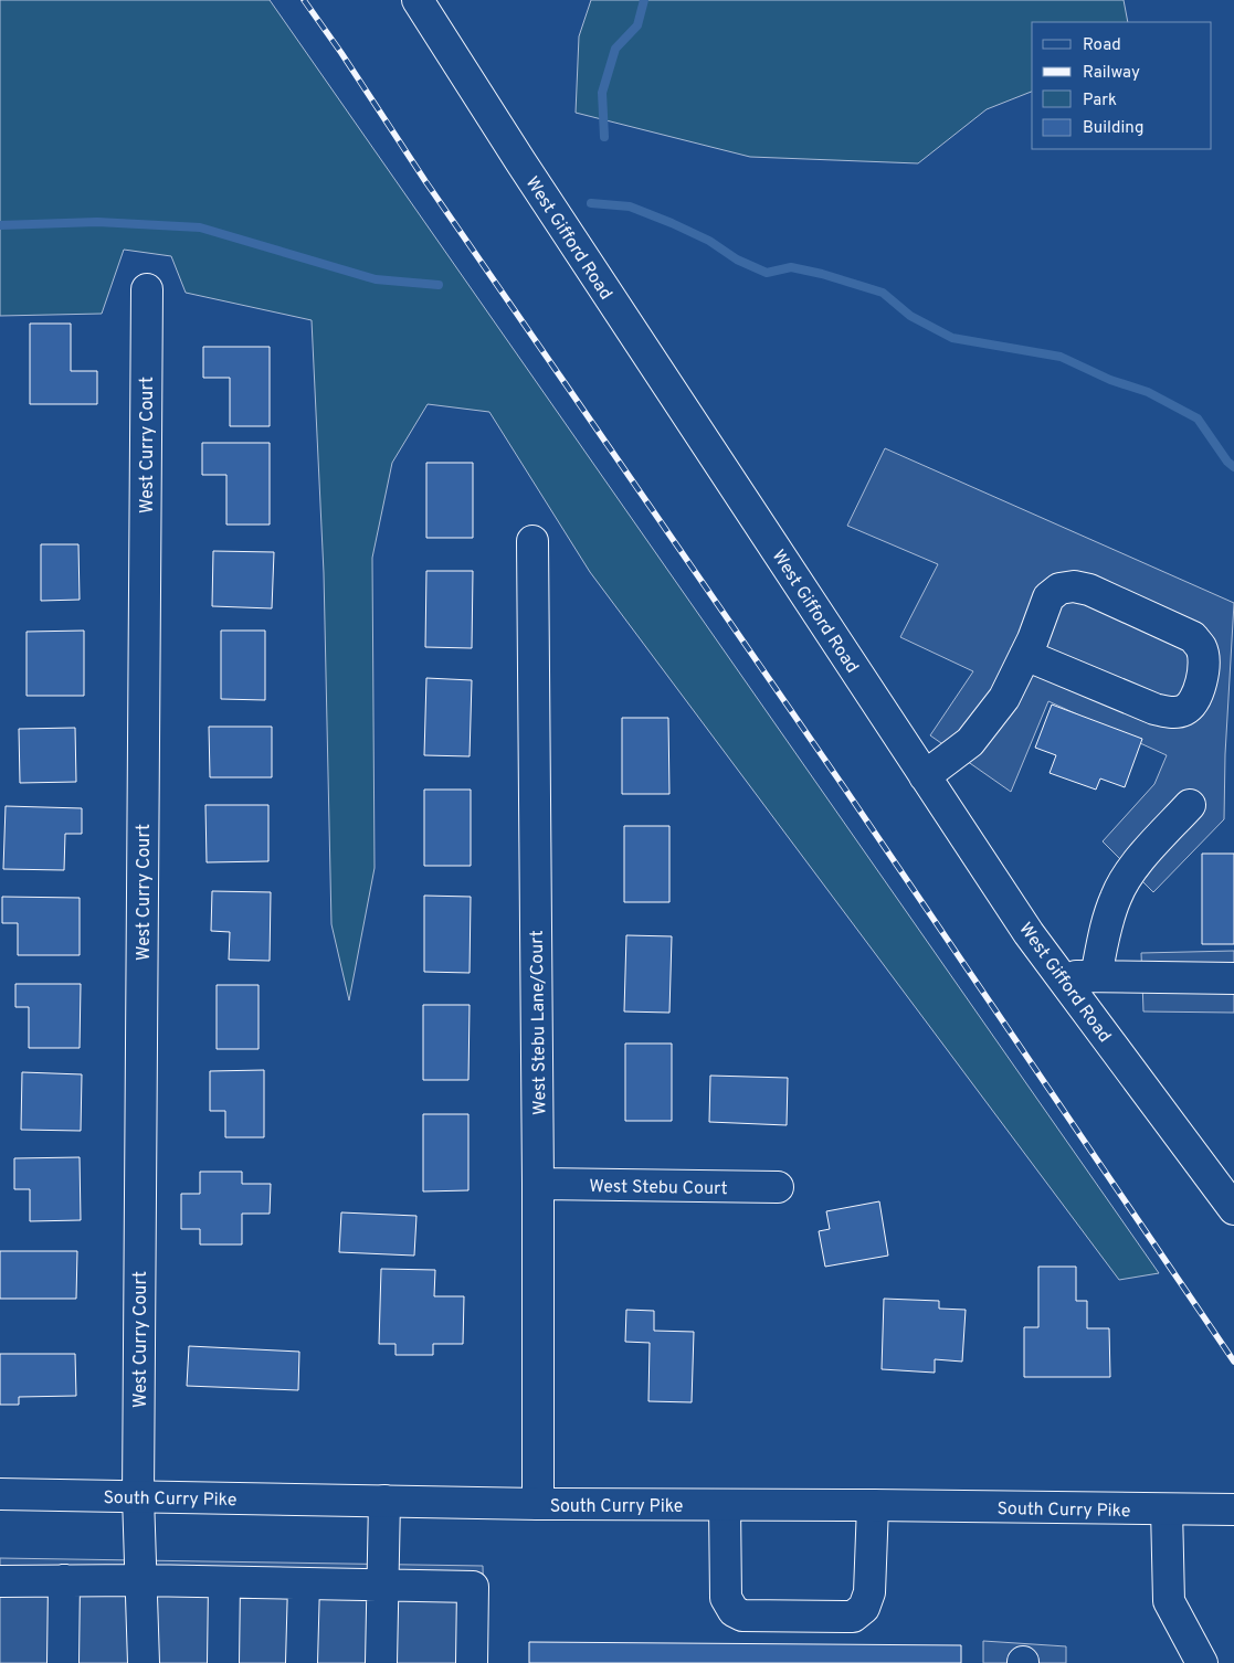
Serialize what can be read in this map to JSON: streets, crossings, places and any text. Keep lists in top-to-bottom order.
{
  "streets": {
    "street": [
      "West Gifford Road",
      "West Curry Court",
      "West Stebu Lane/Court",
      "West Stebu Court",
      "South Curry Pike"
    ]
  },
  "crossings": [
    ["West Curry Court", "South Curry Pike"],
    ["West Stebu Lane/Court", "West Stebu Court"],
    ["West Stebu Lane/Court", "South Curry Pike"]
  ],
  "legend": [
    "Road",
    "Railway",
    "Park",
    "Building"
  ]
}
